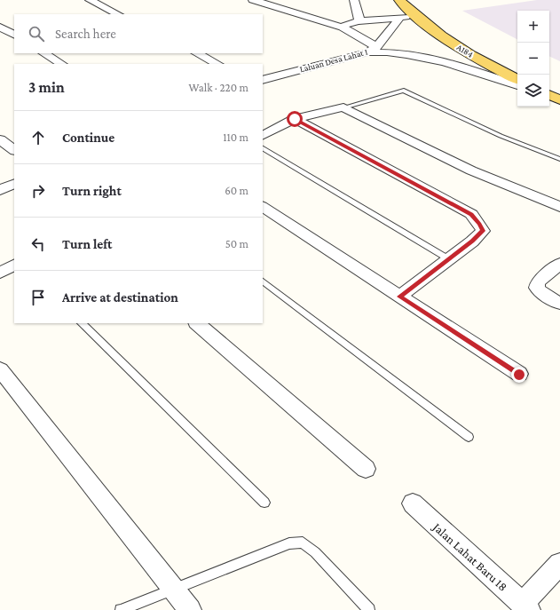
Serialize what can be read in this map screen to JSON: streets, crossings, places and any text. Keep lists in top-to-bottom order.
{
  "streets": {
    "main road": ["A184"],
    "street": ["Laluan Desa Lahat 1", "Jalan Lahat Baru 18"]
  },
  "page": {
    "map_buttons": ["+", "−"],
    "search": "Search here",
    "heading": ["3 min", "Walk · 220 m"],
    "list": [
      ["Continue", "110 m"],
      ["Turn right", "60 m"],
      ["Turn left", "50 m"],
      "Arrive at destination"
    ]
  }
}
